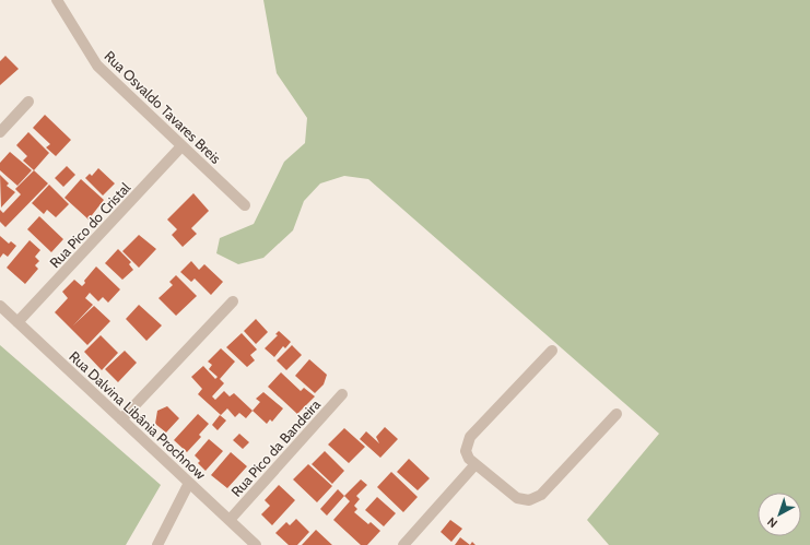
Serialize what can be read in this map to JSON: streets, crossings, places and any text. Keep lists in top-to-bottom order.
{
  "streets": {
    "street": [
      "Rua Osvaldo Tavares Breis",
      "Rua Pico do Cristal",
      "Rua Dalvina Libânia Prochnow",
      "Rua Pico da Bandeira"
    ]
  },
  "crossings": [
    ["Rua Osvaldo Tavares Breis", "Rua Pico do Cristal"],
    ["Rua Pico do Cristal", "Rua Dalvina Libânia Prochnow"],
    ["Rua Dalvina Libânia Prochnow", "Rua Pico da Bandeira"]
  ],
  "north": "bottom left"
}
